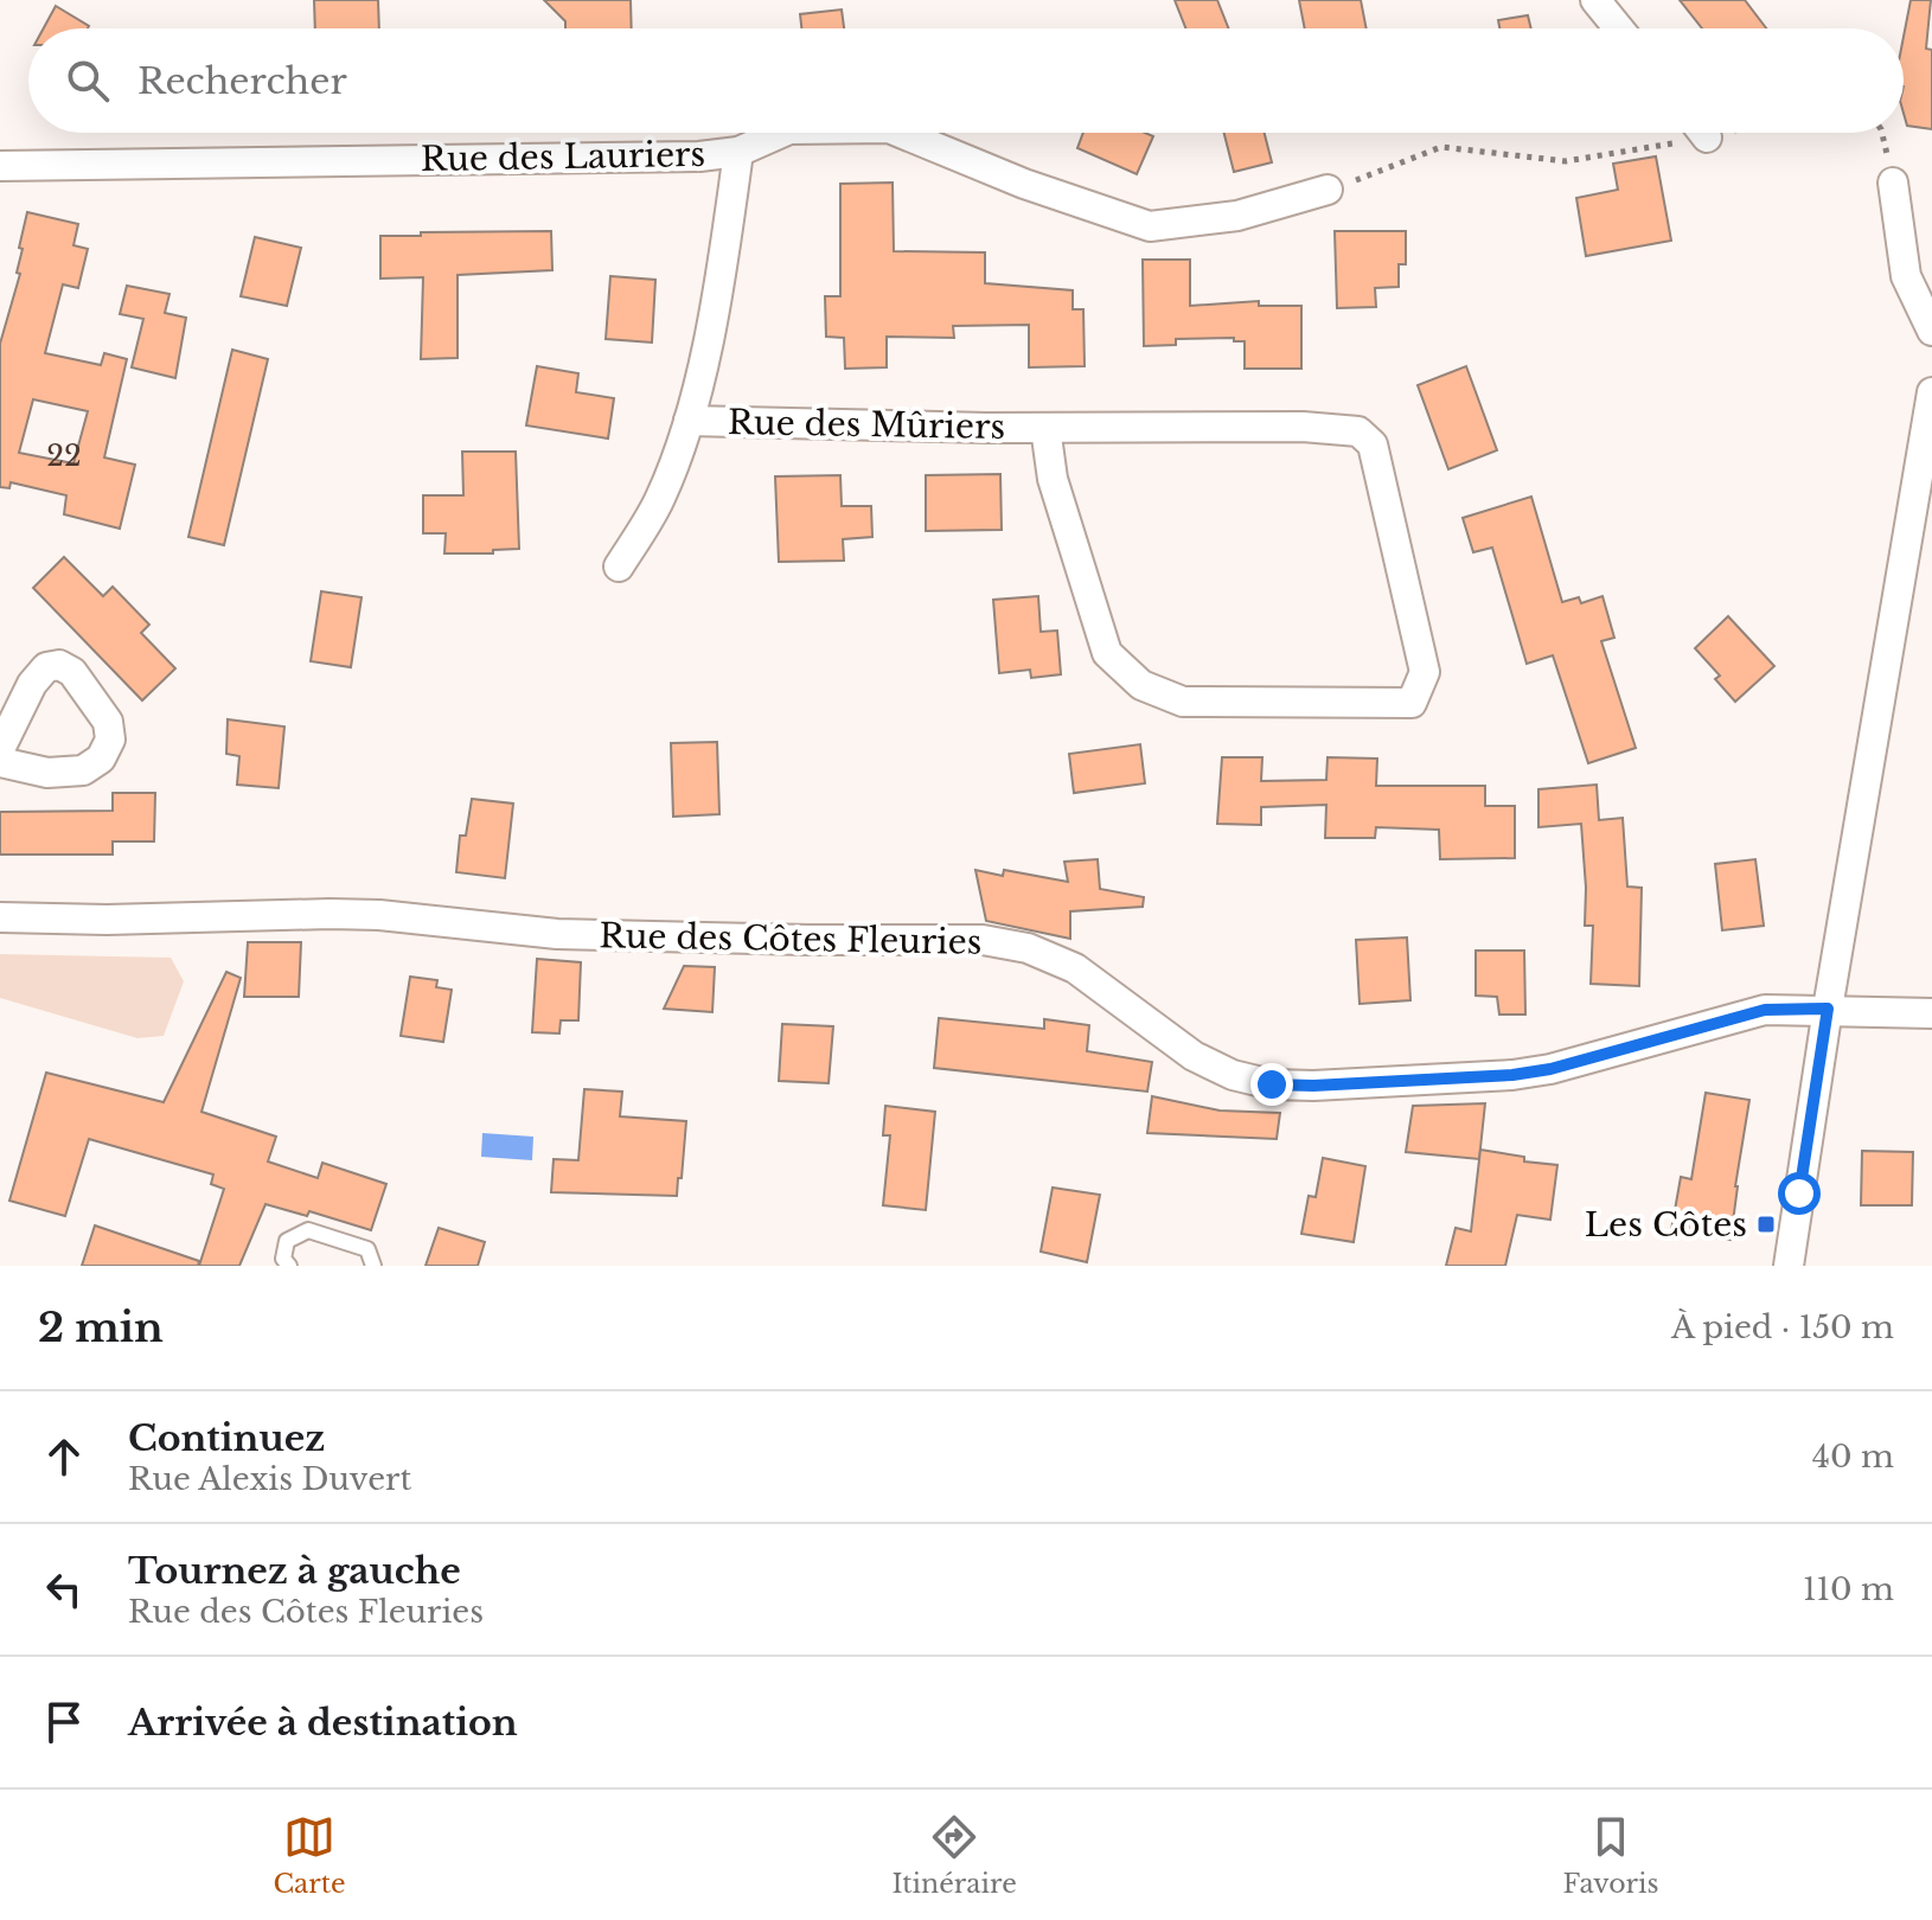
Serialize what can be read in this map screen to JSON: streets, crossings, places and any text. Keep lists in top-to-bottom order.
{
  "streets": {
    "street": ["Rue des Lauriers", "Rue des Mûriers", "Rue des Côtes Fleuries"]
  },
  "places": {
    "transit": ["Les Côtes"]
  },
  "house_numbers": ["22"],
  "page": {
    "search": "Rechercher",
    "heading": ["2 min", "À pied · 150 m"],
    "list": [
      ["Continuez", "Rue Alexis Duvert", "40 m"],
      ["Tournez à gauche", "Rue des Côtes Fleuries", "110 m"],
      "Arrivée à destination"
    ],
    "nav": ["Carte", "Itinéraire", "Favoris"]
  }
}
